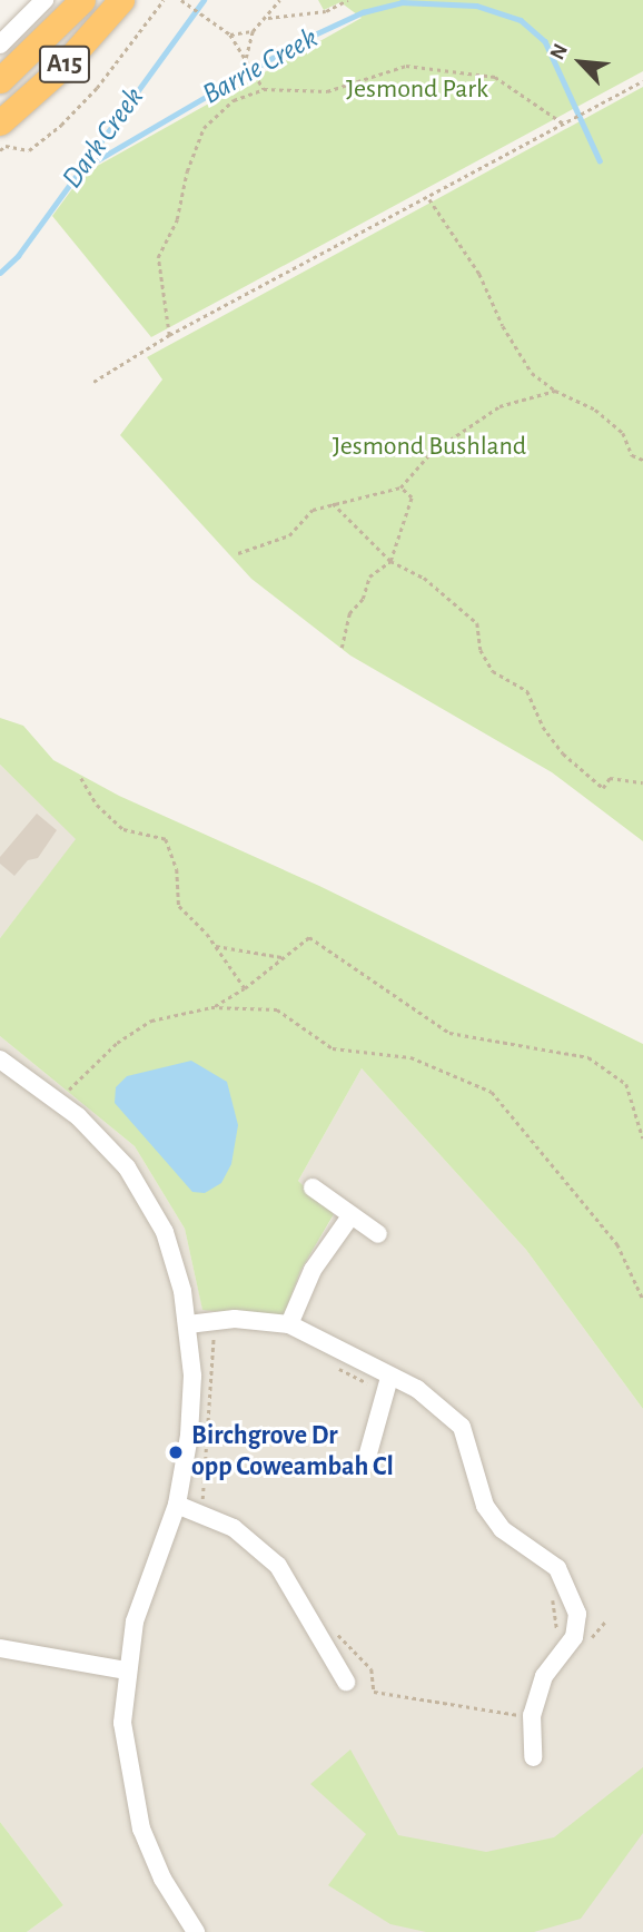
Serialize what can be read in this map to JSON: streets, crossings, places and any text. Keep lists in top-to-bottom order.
{
  "streets": {
    "highway": ["A15"]
  },
  "water": ["Barrie Creek", "Dark Creek"],
  "parks": ["Jesmond Park", "Jesmond Bushland"],
  "places": ["Birchgrove Dr opp Coweambah Cl"],
  "north": "top left"
}
